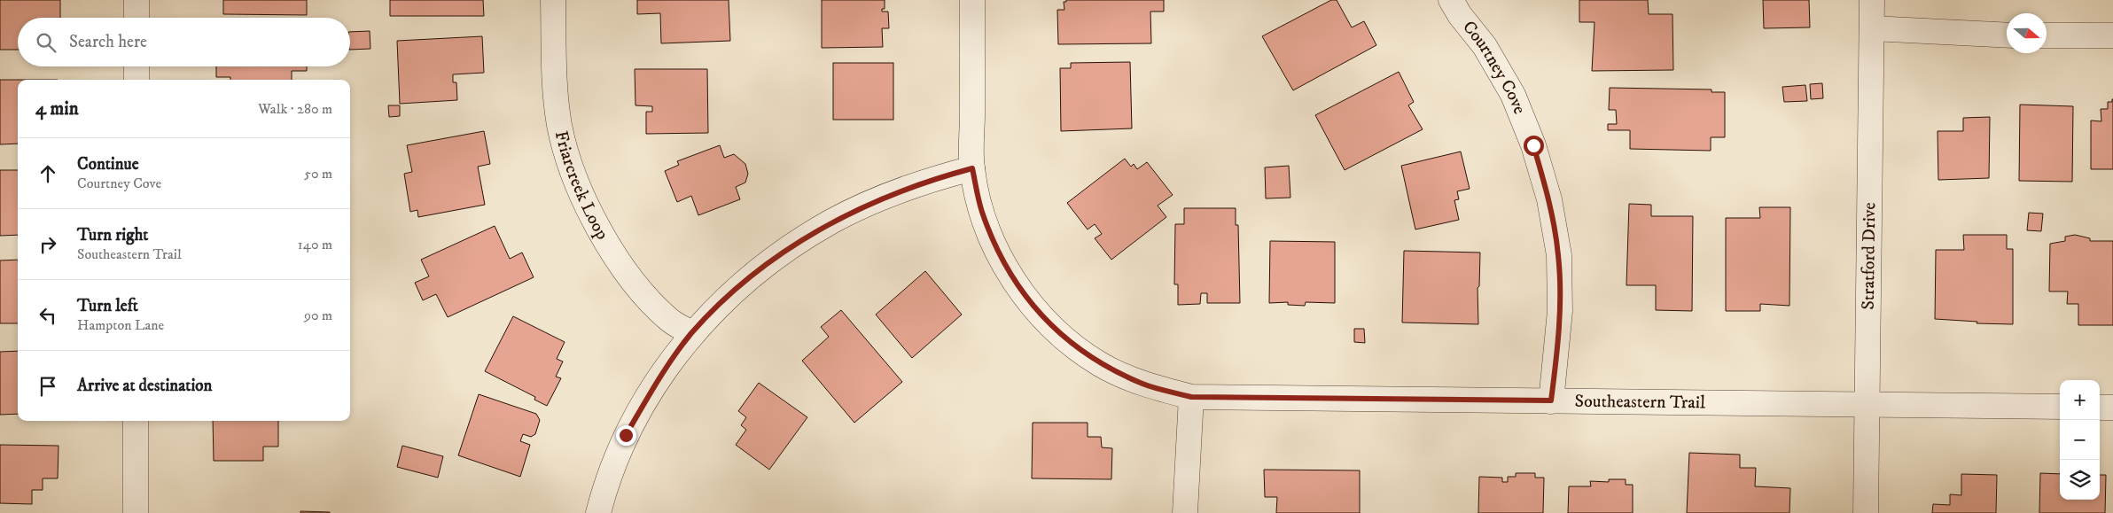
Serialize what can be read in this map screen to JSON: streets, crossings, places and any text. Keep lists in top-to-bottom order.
{
  "streets": {
    "street": [
      "Courtney Cove",
      "Friarcreek Loop",
      "Stratford Drive",
      "Southeastern Trail"
    ]
  },
  "crossings": [
    ["Courtney Cove", "Southeastern Trail"],
    ["Stratford Drive", "Southeastern Trail"]
  ],
  "north": "right",
  "page": {
    "search": "Search here",
    "heading": ["4 min", "Walk · 280 m"],
    "list": [
      ["Continue", "Courtney Cove", "50 m"],
      ["Turn right", "Southeastern Trail", "140 m"],
      ["Turn left", "Hampton Lane", "90 m"],
      "Arrive at destination"
    ],
    "map_buttons": ["+", "−"]
  }
}
